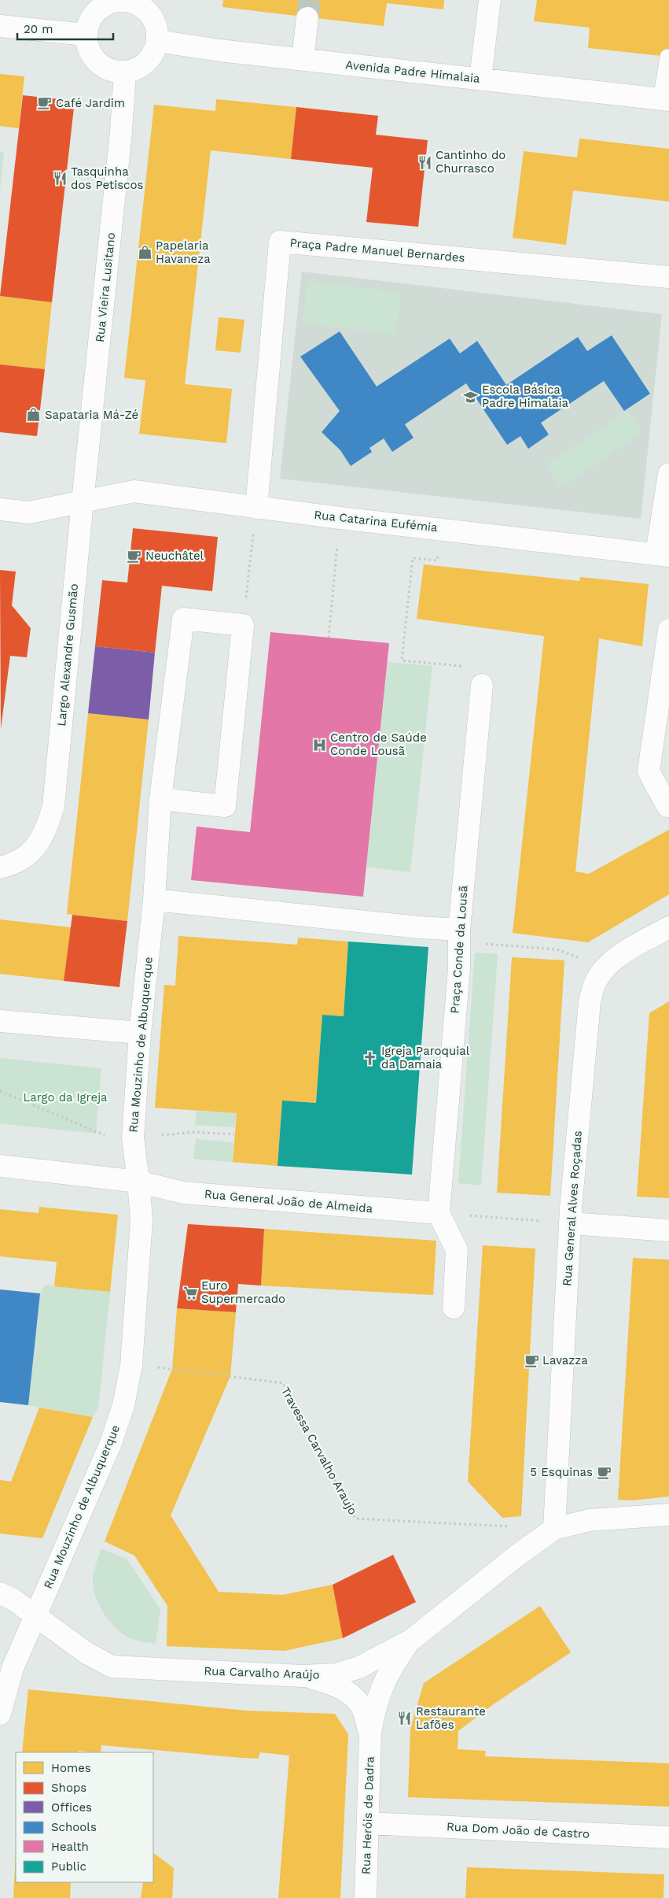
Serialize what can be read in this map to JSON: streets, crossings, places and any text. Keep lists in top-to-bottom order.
{
  "streets": {
    "street": [
      "Avenida Padre Himalaia",
      "Praça Padre Manuel Bernardes",
      "Rua Vieira Lusitano",
      "Rua Catarina Eufémia",
      "Largo Alexandre Gusmão",
      "Praça Conde da Lousã",
      "Rua Mouzinho de Albuquerque",
      "Rua General João de Almeida",
      "Rua General Alves Roçadas",
      "Rua Carvalho Araújo",
      "Rua Heróis de Dadra",
      "Rua Dom João de Castro"
    ],
    "path": ["Travessa Carvalho Araujo"]
  },
  "crossings": [
    ["Avenida Padre Himalaia", "Rua Vieira Lusitano"],
    ["Praça Padre Manuel Bernardes", "Rua Catarina Eufémia"],
    ["Rua Vieira Lusitano", "Rua Catarina Eufémia"],
    ["Rua Vieira Lusitano", "Largo Alexandre Gusmão"],
    ["Rua Catarina Eufémia", "Largo Alexandre Gusmão"],
    ["Praça Conde da Lousã", "Rua General João de Almeida"],
    ["Rua Mouzinho de Albuquerque", "Rua General João de Almeida"],
    ["Rua Mouzinho de Albuquerque", "Travessa Carvalho Araujo"],
    ["Rua Mouzinho de Albuquerque", "Rua Carvalho Araújo"],
    ["Rua General Alves Roçadas", "Travessa Carvalho Araujo"],
    ["Rua General Alves Roçadas", "Rua Carvalho Araújo"],
    ["Travessa Carvalho Araujo", "Rua Carvalho Araújo"],
    ["Rua Carvalho Araújo", "Rua Heróis de Dadra"],
    ["Rua Heróis de Dadra", "Rua Dom João de Castro"]
  ],
  "parks": ["Largo da Igreja"],
  "places": {
    "cafe": [
      "Café Jardim",
      "Neuchâtel",
      "Lavazza",
      "5 Esquinas"
    ],
    "restaurant": ["Cantinho do Churrasco", "Tasquinha dos Petiscos", "Restaurante Lafões"],
    "shop": ["Papelaria Havaneza", "Sapataria Má-Zé"],
    "school or university": ["Escola Básica Padre Himalaia"],
    "hospital": ["Centro de Saúde Conde Lousã"],
    "church": ["Igreja Paroquial da Damaia"],
    "supermarket": ["Euro Supermercado"]
  },
  "legend": [
    "Homes",
    "Shops",
    "Offices",
    "Schools",
    "Health",
    "Public"
  ],
  "scale_bar": "20 m"
}
